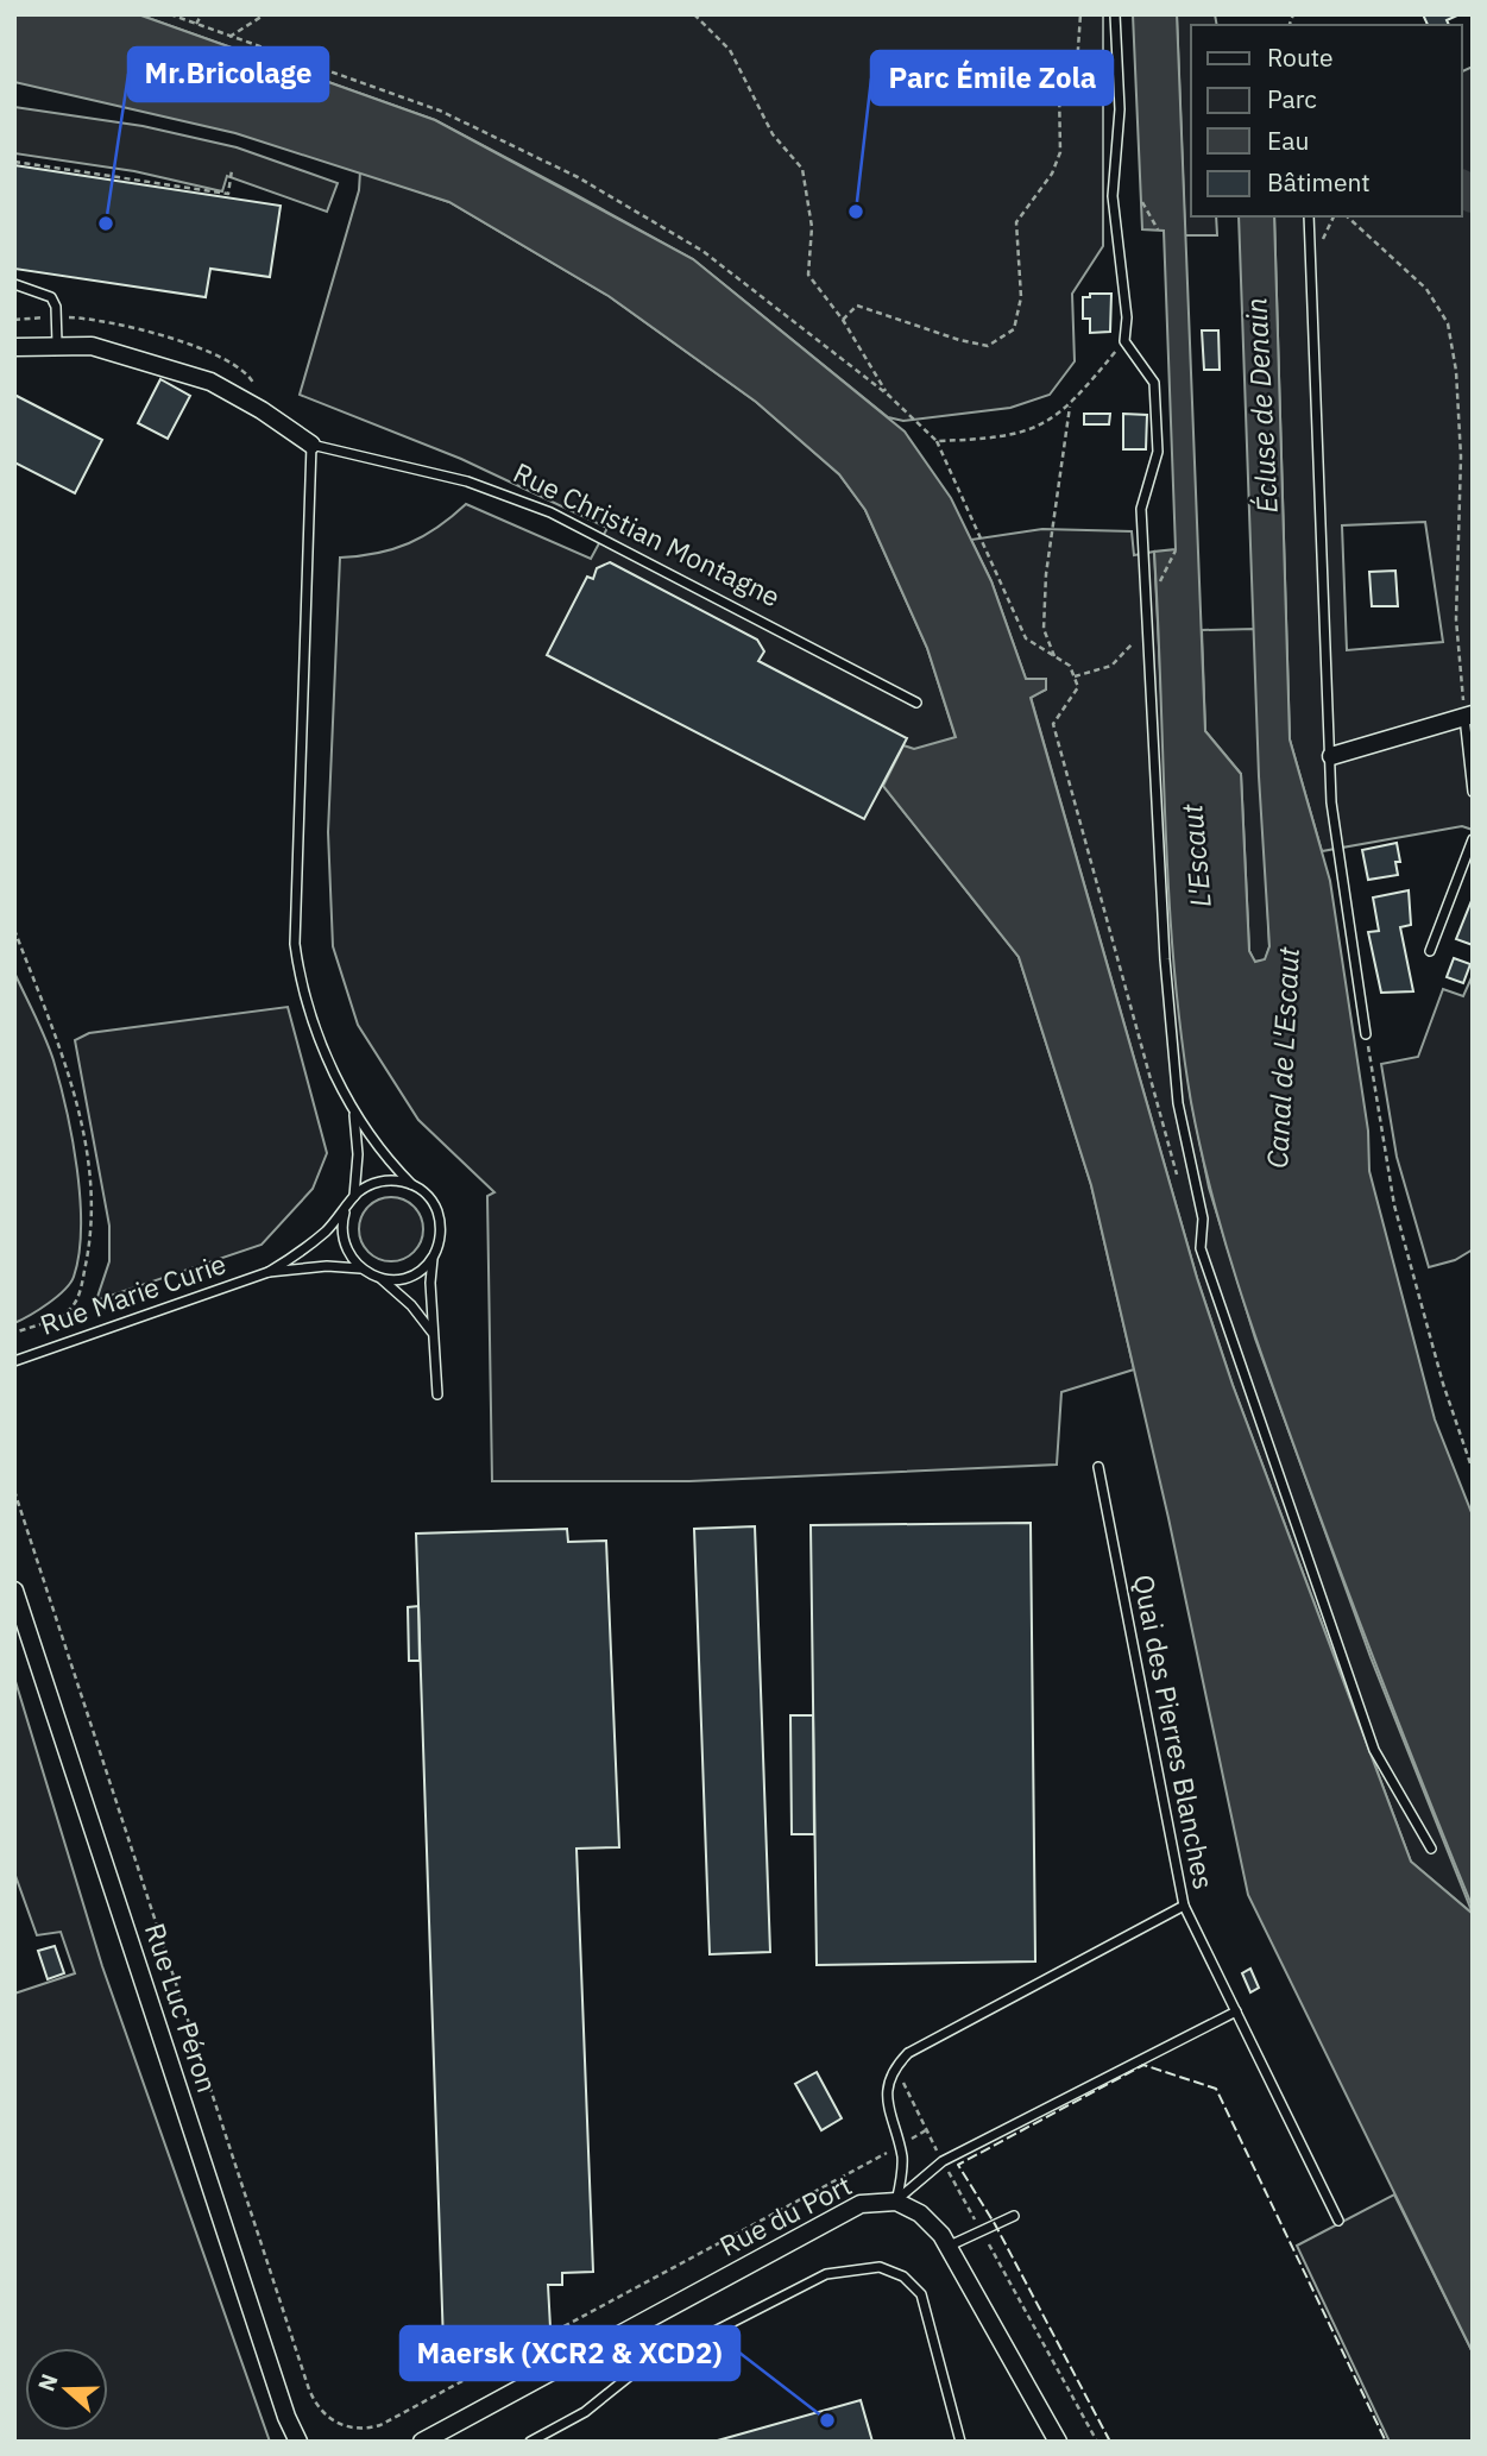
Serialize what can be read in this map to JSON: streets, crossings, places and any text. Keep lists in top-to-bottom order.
{
  "streets": {
    "street": ["Rue Christian Montagne", "Rue Luc Péron", "Rue du Port"],
    "lane": ["Rue Marie Curie", "Quai des Pierres Blanches"]
  },
  "water": ["Écluse de Denain", "L'Escaut", "Canal de L'Escaut"],
  "places": ["Parc Émile Zola", "Mr.Bricolage", "Maersk (XCR2 & XCD2)"],
  "legend": [
    "Route",
    "Parc",
    "Eau",
    "Bâtiment"
  ],
  "north": "left"
}
